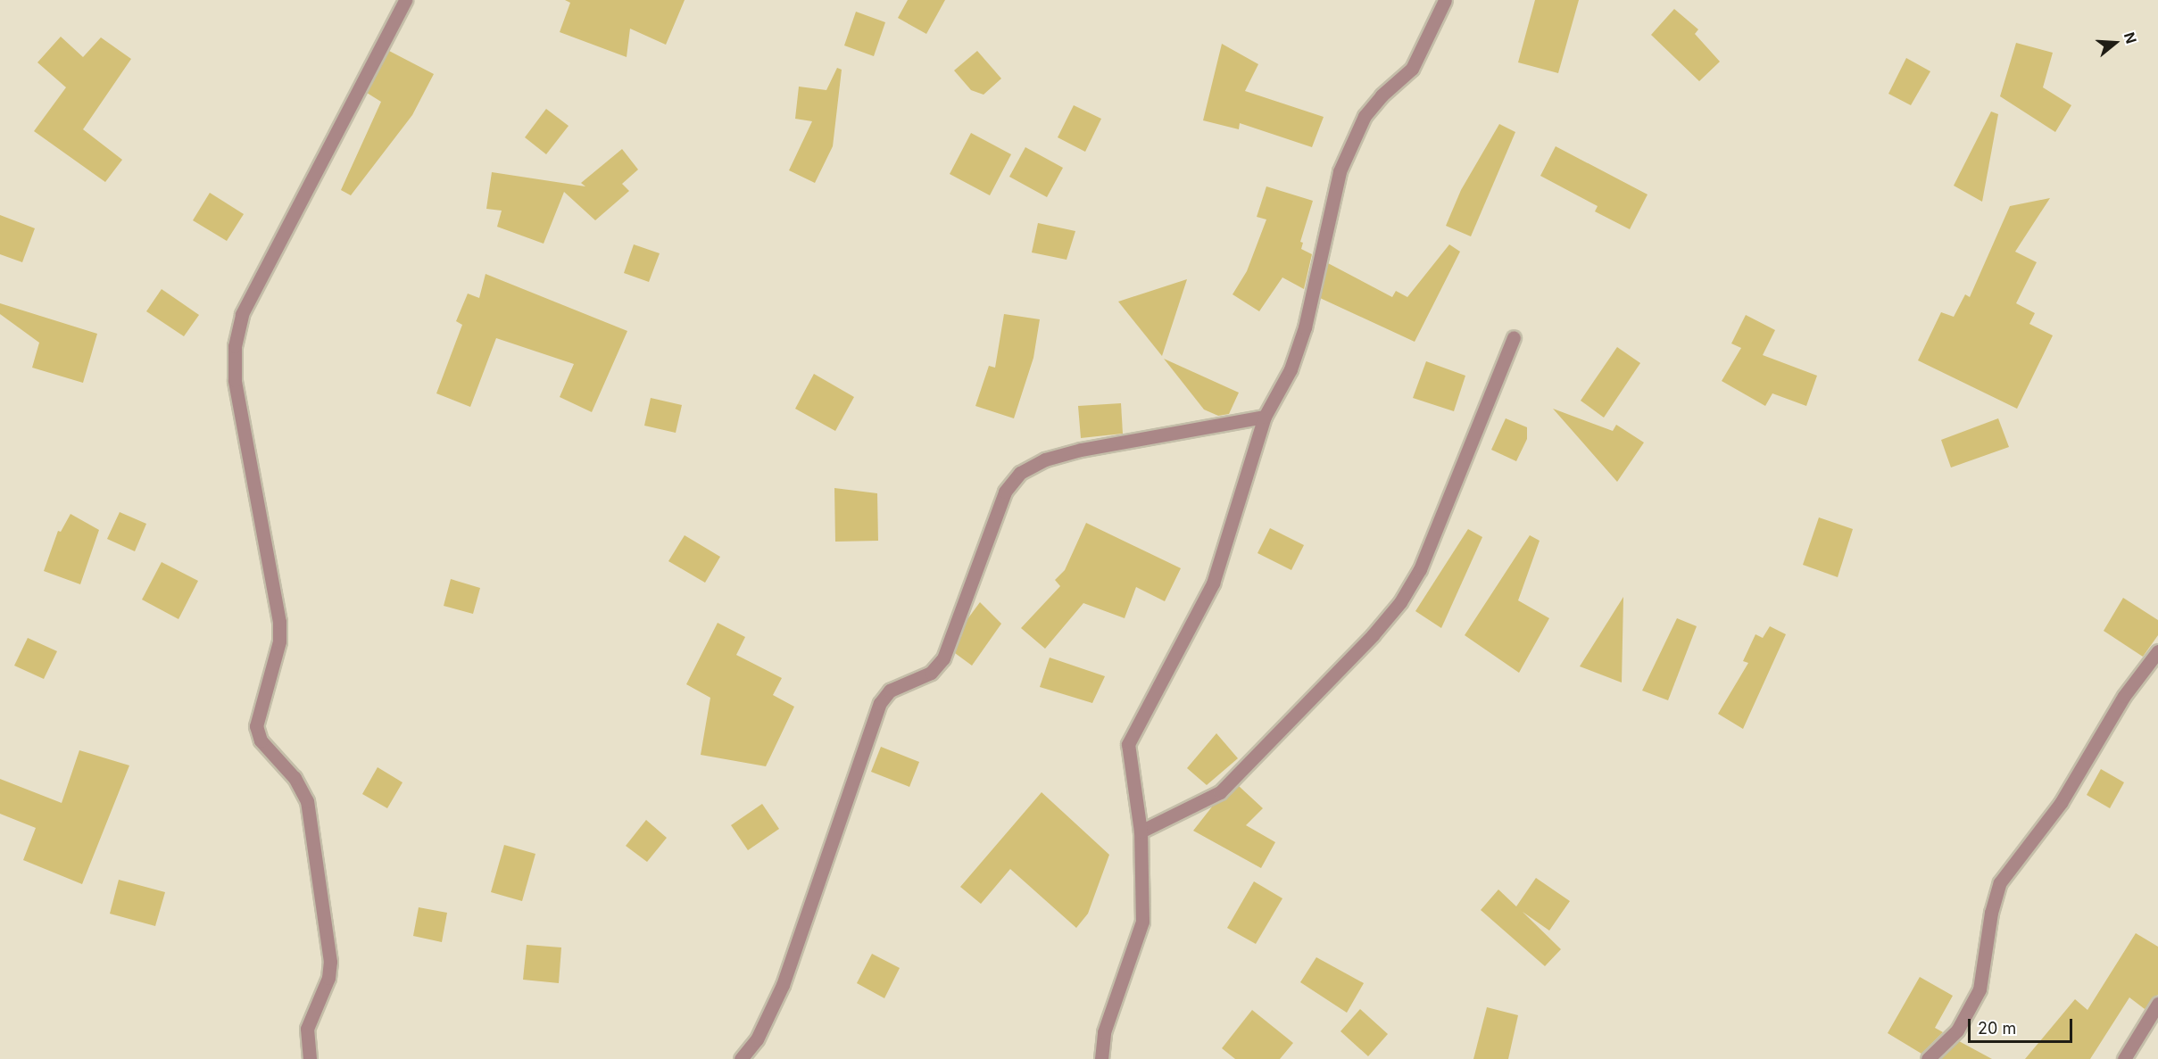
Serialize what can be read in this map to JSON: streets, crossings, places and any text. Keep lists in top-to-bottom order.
{
  "scale_bar": "20 m",
  "north": "right"
}
